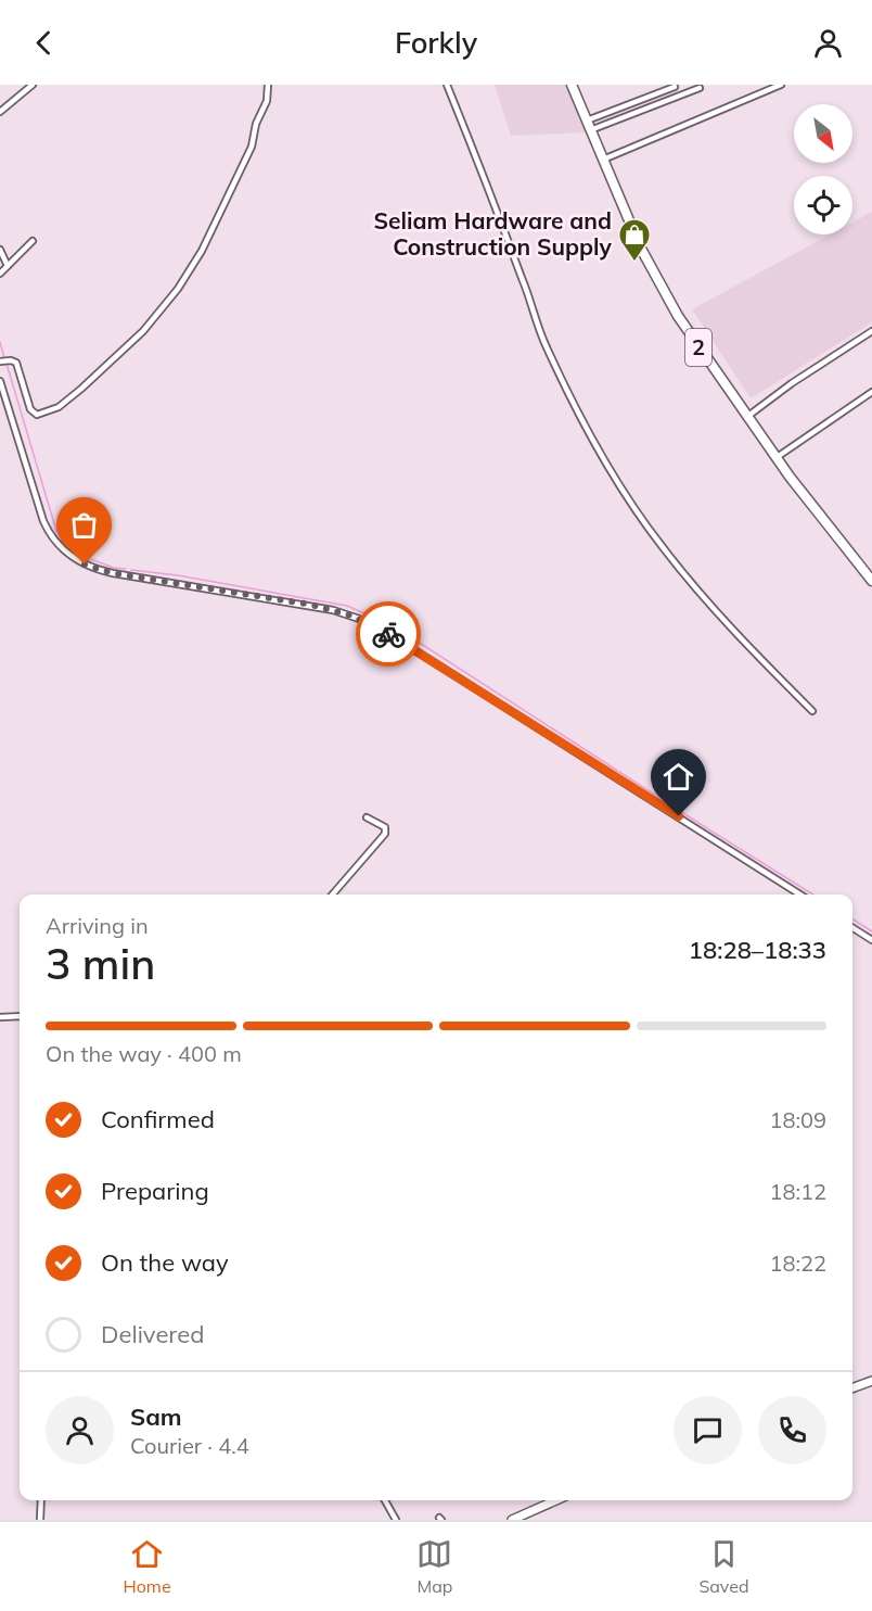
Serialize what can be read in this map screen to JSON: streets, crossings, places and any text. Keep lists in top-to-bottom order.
{
  "streets": {
    "highway": ["2"]
  },
  "places": {
    "shop": ["Seliam Hardware and Construction Supply"]
  },
  "north": "bottom right",
  "page": {
    "header": "Forkly",
    "heading": ["3 min", "Arriving in", "18:28–18:33"],
    "panel": ["Sam", "Courier · 4.4"],
    "bar": "On the way · 400 m",
    "list": [
      ["Confirmed", "18:09"],
      ["Preparing", "18:12"],
      ["On the way", "18:22"],
      "Delivered"
    ],
    "tabs": ["Home", "Map", "Saved"]
  }
}
